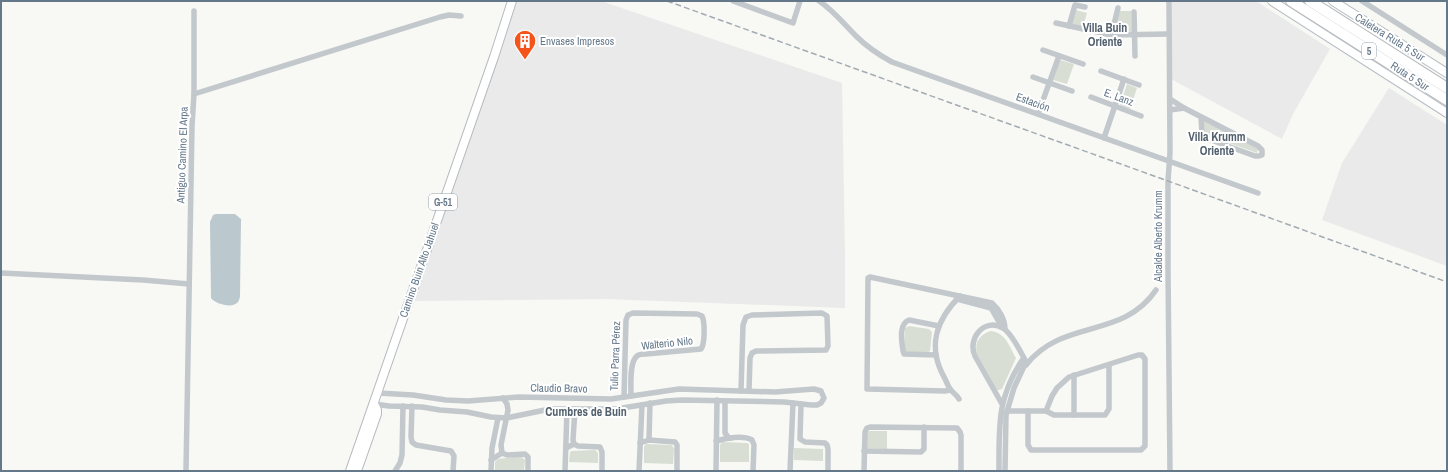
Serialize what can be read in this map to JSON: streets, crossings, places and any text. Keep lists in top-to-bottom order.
{
  "streets": {
    "highway": ["5", "Ruta 5 Sur"],
    "main road": ["Caletera Ruta 5 Sur", "G-51", "Camino Buin Alto Jahuel"],
    "street": [
      "E. Lanz",
      "Estación",
      "Antiguo Camino El Arpa",
      "Alcalde Alberto Krumm",
      "Walterio Nilo",
      "Tulio Parra Pérez",
      "Claudio Bravo"
    ]
  },
  "crossings": [
    ["Estación", "Alcalde Alberto Krumm"],
    ["Camino Buin Alto Jahuel", "Claudio Bravo"],
    ["Walterio Nilo", "Tulio Parra Pérez"],
    ["Walterio Nilo", "Claudio Bravo"],
    ["Tulio Parra Pérez", "Claudio Bravo"]
  ],
  "districts": ["Villa Buin Oriente", "Villa Krumm Oriente", "Cumbres de Buin"],
  "places": {
    "building": ["Envases Impresos"]
  }
}
